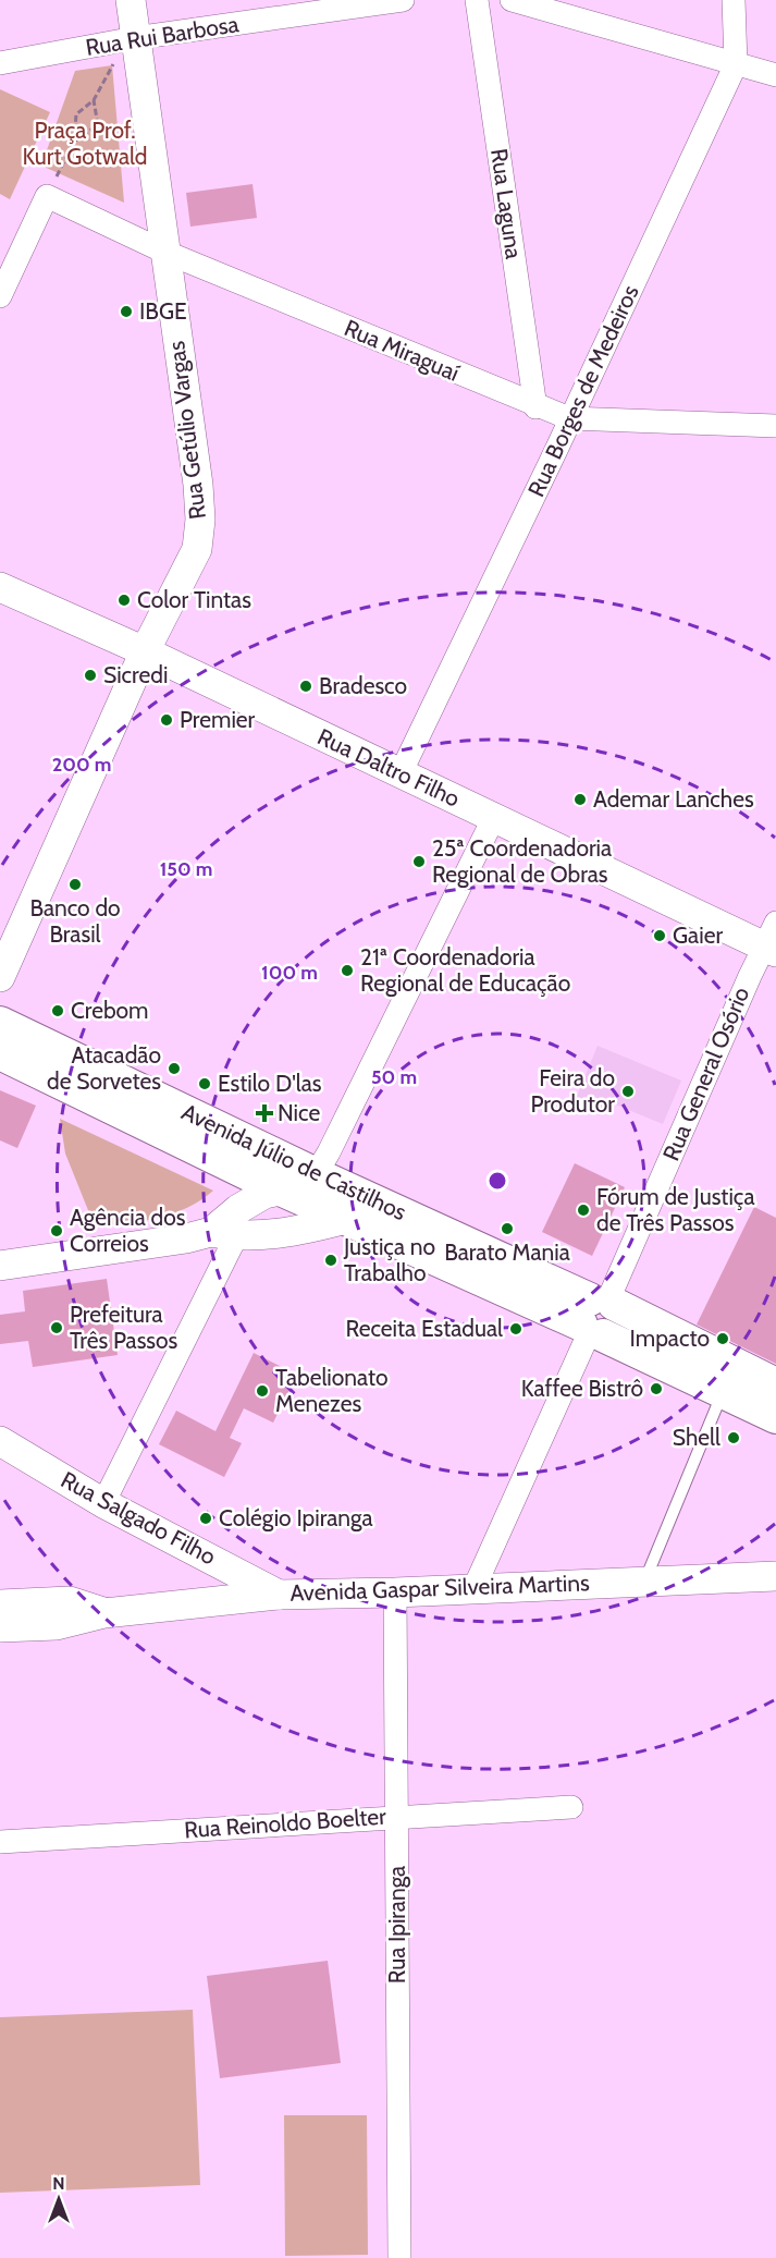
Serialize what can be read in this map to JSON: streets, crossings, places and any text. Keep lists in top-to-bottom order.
{
  "streets": {
    "main road": ["Avenida Júlio de Castilhos"],
    "street": [
      "Rua Rui Barbosa",
      "Rua Laguna",
      "Rua Miraguaí",
      "Rua Borges de Medeiros",
      "Rua Getúlio Vargas",
      "Rua Daltro Filho",
      "Rua General Osório",
      "Rua Salgado Filho",
      "Avenida Gaspar Silveira Martins",
      "Rua Reinoldo Boelter",
      "Rua Ipiranga"
    ]
  },
  "crossings": [
    ["Rua Rui Barbosa", "Rua Getúlio Vargas"],
    ["Rua Laguna", "Rua Miraguaí"],
    ["Rua Miraguaí", "Rua Borges de Medeiros"],
    ["Rua Miraguaí", "Rua Getúlio Vargas"],
    ["Rua Borges de Medeiros", "Rua Daltro Filho"],
    ["Rua Getúlio Vargas", "Rua Daltro Filho"],
    ["Rua Daltro Filho", "Rua General Osório"],
    ["Rua General Osório", "Avenida Júlio de Castilhos"],
    ["Rua General Osório", "Avenida Gaspar Silveira Martins"],
    ["Rua Salgado Filho", "Avenida Gaspar Silveira Martins"],
    ["Avenida Gaspar Silveira Martins", "Rua Ipiranga"],
    ["Rua Reinoldo Boelter", "Rua Ipiranga"]
  ],
  "parks": ["Praça Prof. Kurt Gotwald"],
  "places": {
    "other": [
      "IBGE",
      "Color Tintas",
      "Sicredi",
      "Bradesco",
      "Premier",
      "Ademar Lanches",
      "25ª Coordenadoria Regional de Obras",
      "Banco do Brasil",
      "Gaier",
      "21ª Coordenadoria Regional de Educação",
      "Crebom",
      "Atacadão de Sorvetes",
      "Estilo D'las",
      "Feira do Produtor",
      "Fórum de Justiça de Três Passos",
      "Barato Mania",
      "Agência dos Correios",
      "Justiça no Trabalho",
      "Prefeitura Três Passos",
      "Receita Estadual",
      "Impacto",
      "Kaffee Bistrô",
      "Tabelionato Menezes",
      "Shell",
      "Colégio Ipiranga"
    ],
    "health": ["Nice"]
  },
  "north": "top",
  "rings": [
    "200 m",
    "150 m",
    "100 m",
    "50 m"
  ]
}
